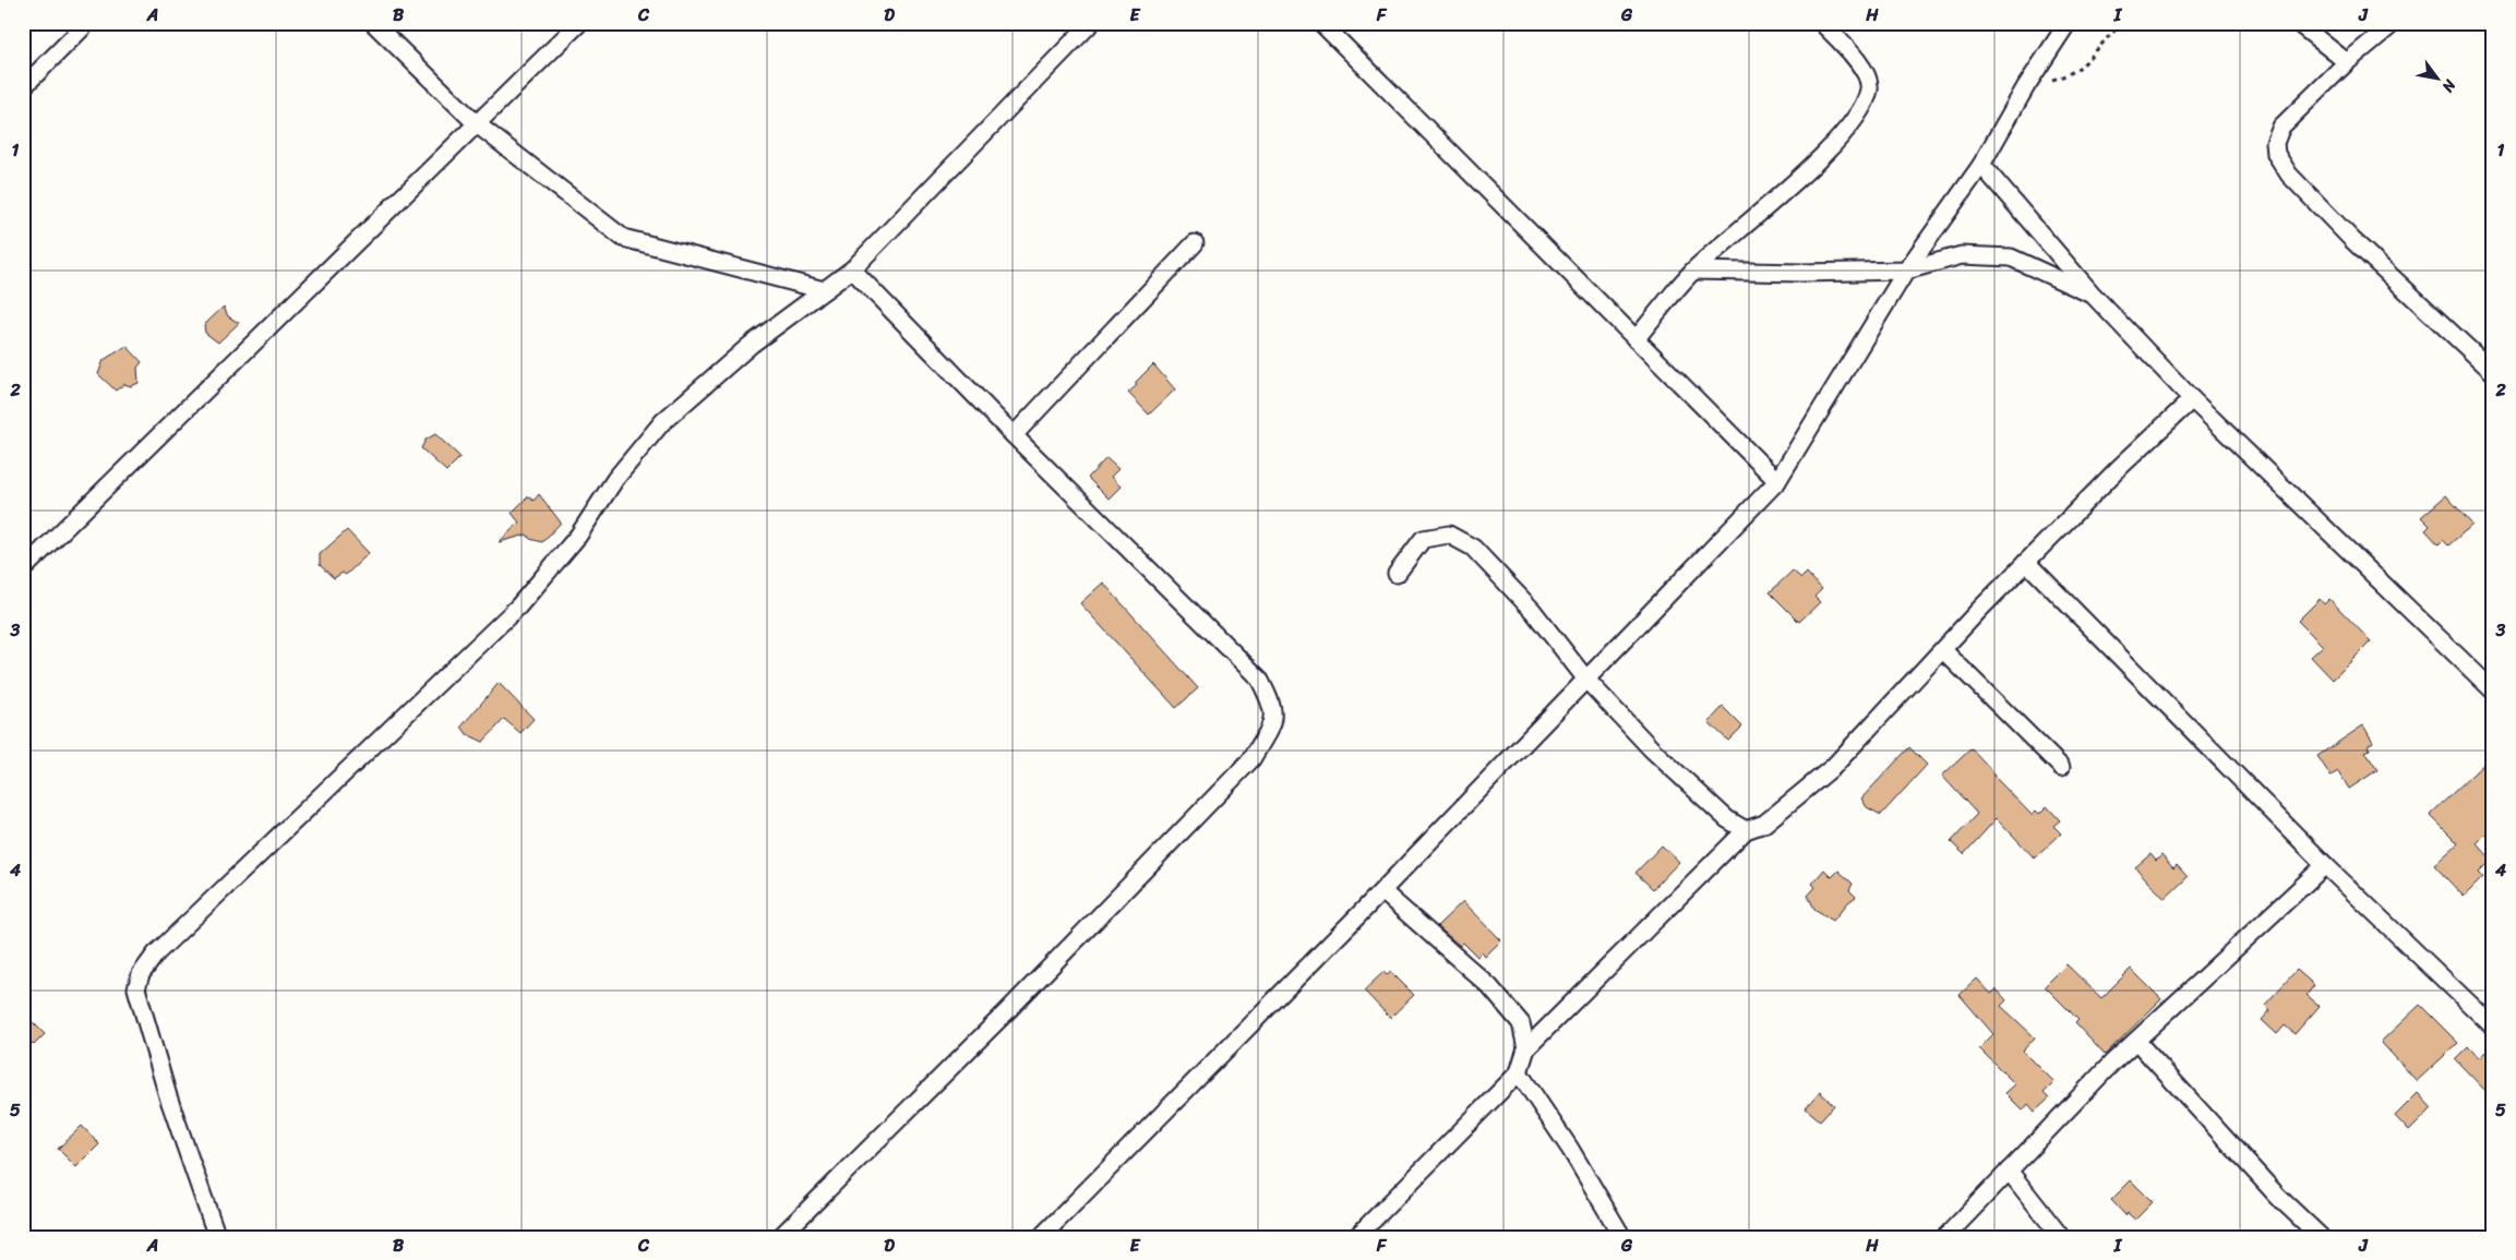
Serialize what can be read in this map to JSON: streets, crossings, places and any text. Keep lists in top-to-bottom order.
{
  "north": "bottom right",
  "grid": {
    "columns": [
      "A",
      "B",
      "C",
      "D",
      "E",
      "F",
      "G",
      "H",
      "I",
      "J"
    ],
    "rows": [
      "1",
      "2",
      "3",
      "4",
      "5"
    ]
  }
}
